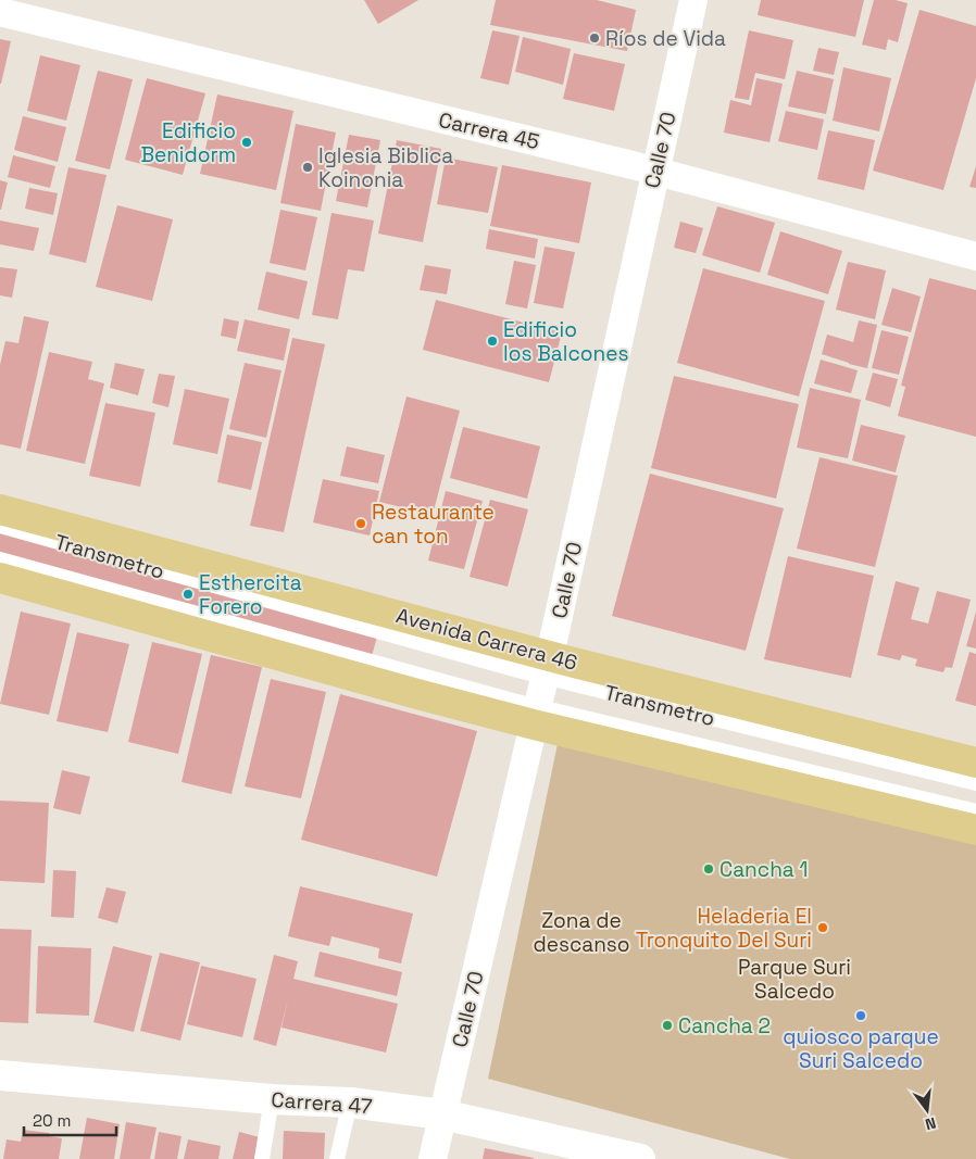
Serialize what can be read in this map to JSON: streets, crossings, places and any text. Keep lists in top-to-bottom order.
{
  "streets": {
    "main road": ["Avenida Carrera 46"],
    "street": ["Carrera 45", "Calle 70", "Carrera 47"],
    "lane": ["Transmetro"]
  },
  "crossings": [
    ["Carrera 45", "Calle 70"],
    ["Calle 70", "Transmetro"],
    ["Calle 70", "Avenida Carrera 46"],
    ["Calle 70", "Carrera 47"],
    ["Transmetro", "Avenida Carrera 46"]
  ],
  "parks": ["Zona de descanso", "Parque Suri Salcedo"],
  "places": [
    "Ríos de Vida",
    "Edificio Benidorm",
    "Iglesia Biblica Koinonia",
    "Edificio los Balcones",
    "Restaurante can ton",
    "Esthercita Forero",
    "Cancha 1",
    "Heladeria El Tronquito Del Suri",
    "quiosco parque Suri Salcedo",
    "Cancha 2"
  ],
  "scale_bar": "20 m",
  "north": "bottom"
}
